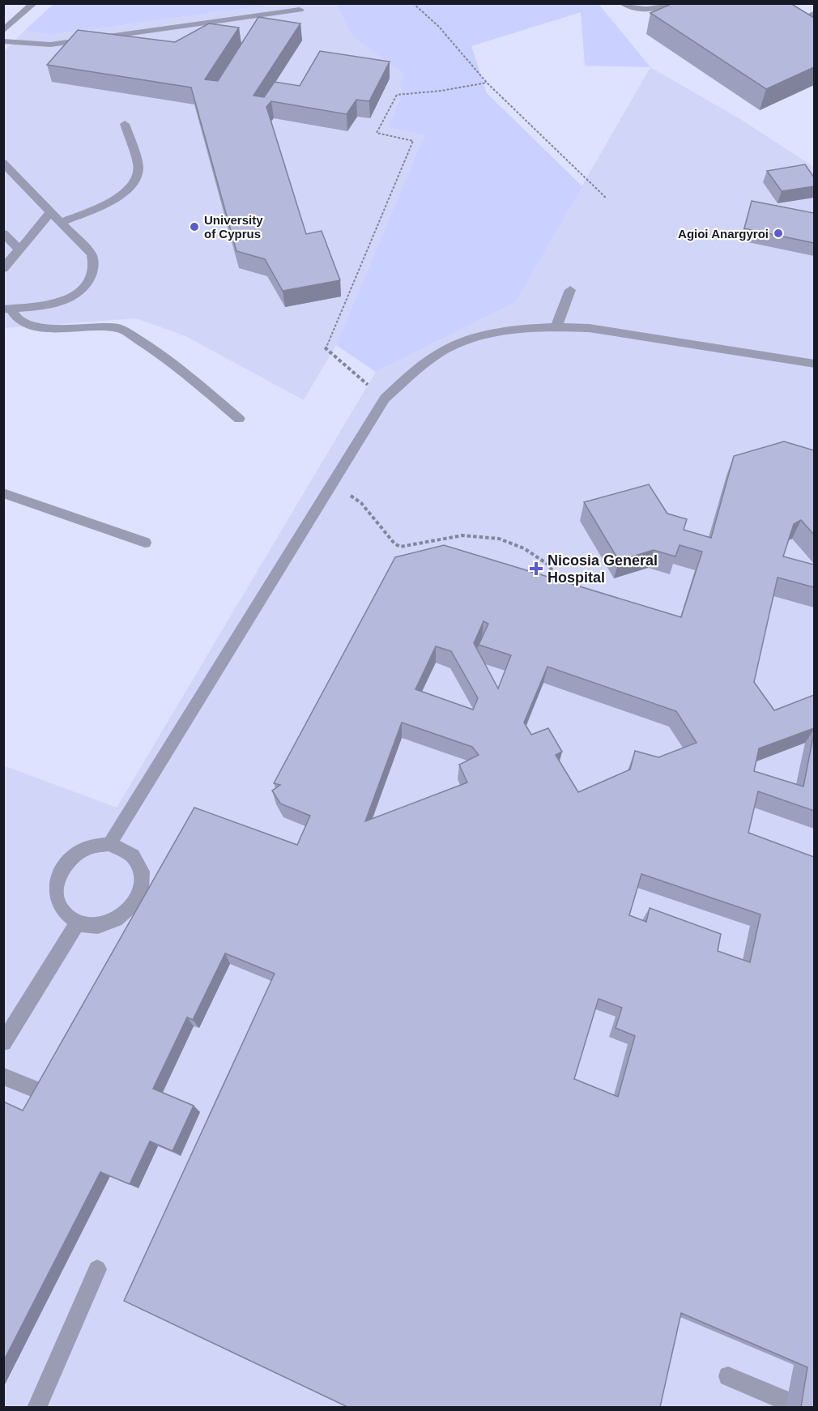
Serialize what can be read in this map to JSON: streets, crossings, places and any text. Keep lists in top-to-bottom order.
{
  "places": {
    "other": ["University of Cyprus", "Agioi Anargyroi"],
    "health": ["Nicosia General Hospital"]
  }
}
